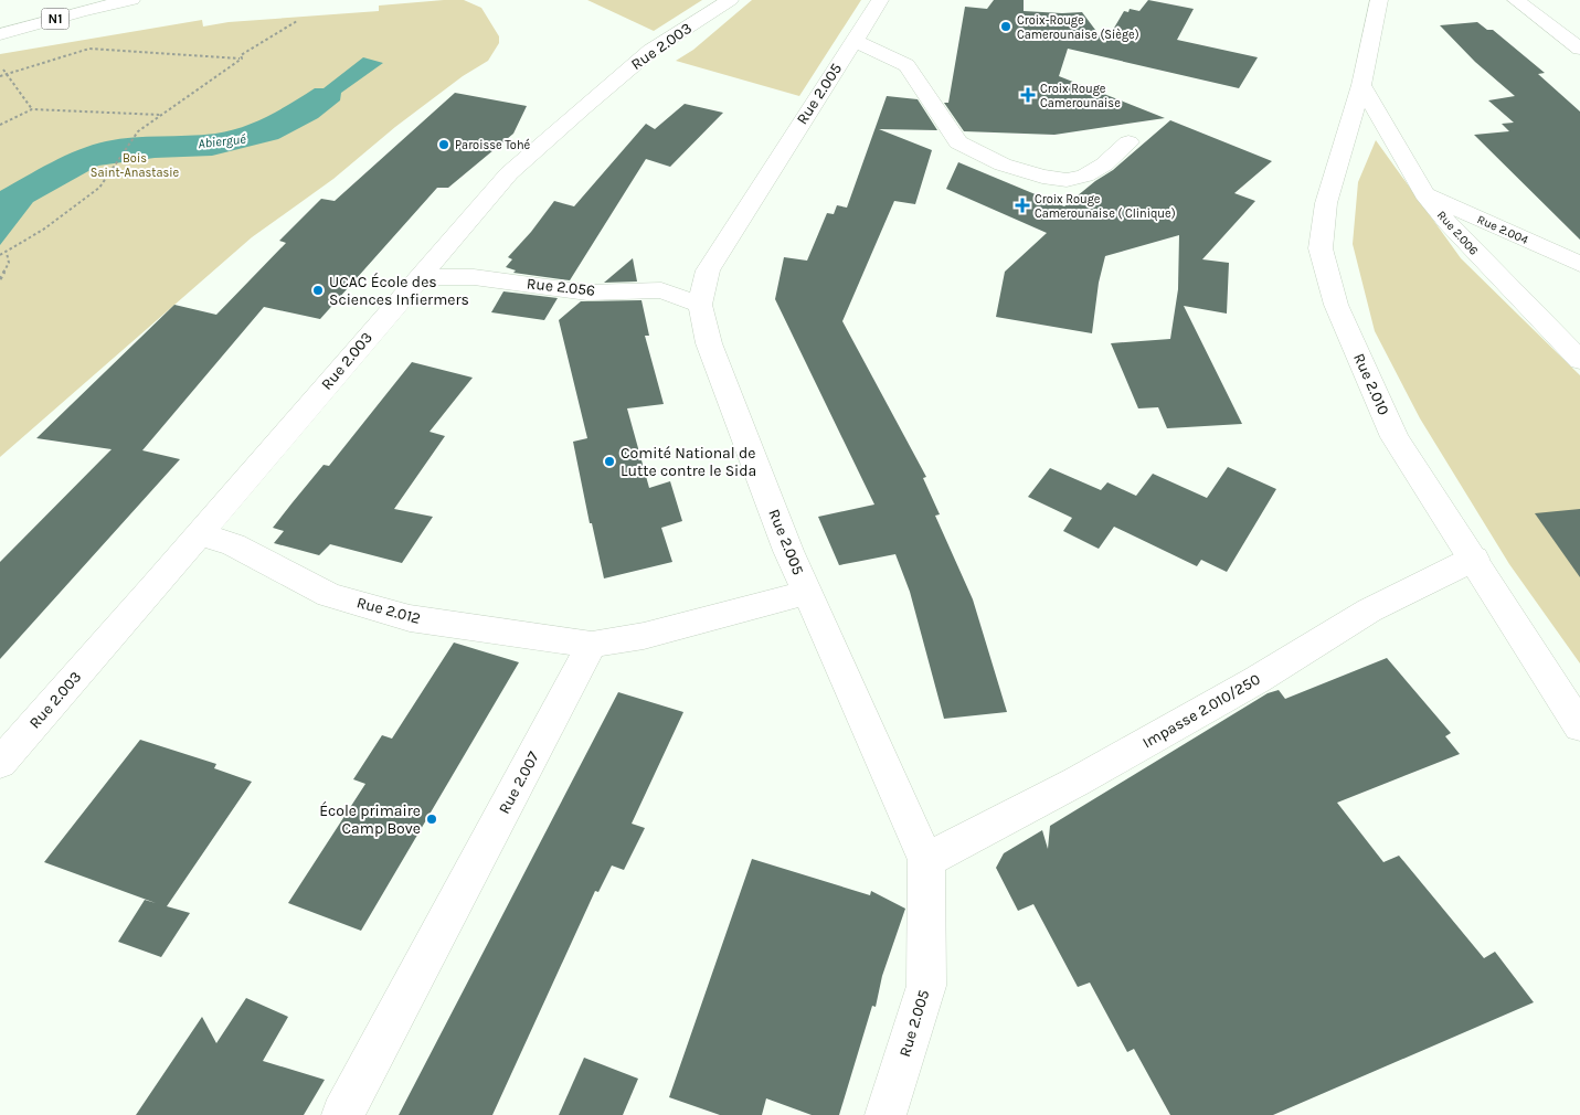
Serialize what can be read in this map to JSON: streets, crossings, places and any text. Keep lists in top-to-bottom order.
{
  "streets": {
    "main road": [
      "N1",
      "Rue 2.003",
      "Rue 2.005",
      "Rue 2.004",
      "Rue 2.006",
      "Rue 2.056",
      "Rue 2.010",
      "Rue 2.012",
      "Impasse 2.010/250",
      "Rue 2.007"
    ]
  },
  "crossings": [
    ["Rue 2.003", "Rue 2.056"],
    ["Rue 2.003", "Rue 2.012"],
    ["Rue 2.005", "Rue 2.056"],
    ["Rue 2.005", "Impasse 2.010/250"],
    ["Rue 2.004", "Rue 2.006"],
    ["Rue 2.006", "Rue 2.010"],
    ["Rue 2.010", "Impasse 2.010/250"],
    ["Rue 2.012", "Rue 2.007"]
  ],
  "water": ["Abiergué"],
  "parks": ["Bois Saint-Anastasie"],
  "places": {
    "other": [
      "Croix-Rouge Camerounaise (Siège)",
      "Paroisse Tohé",
      "UCAC École des Sciences Infiermers",
      "Comité National de Lutte contre le Sida",
      "École primaire Camp Bove"
    ],
    "health": ["Croix Rouge Camerounaise", "Croix Rouge Camerounaise ( Clinique)"]
  }
}
